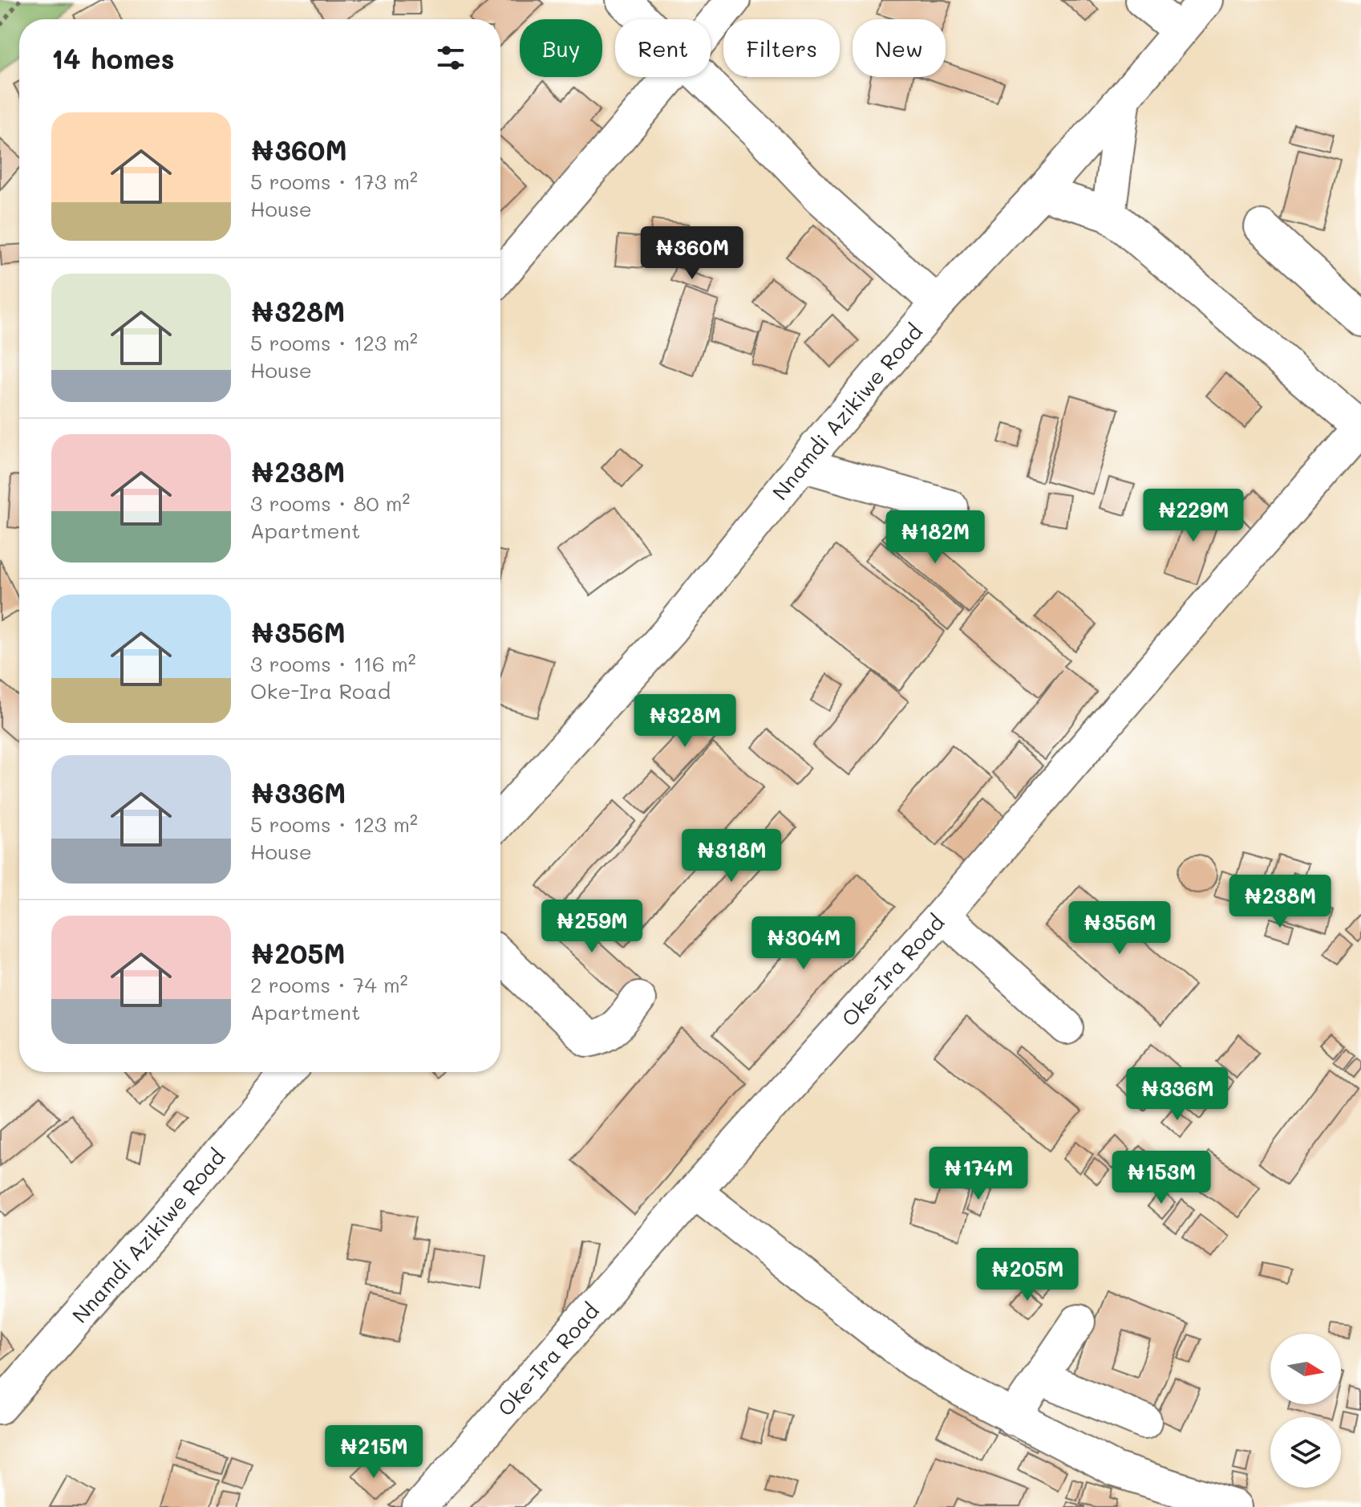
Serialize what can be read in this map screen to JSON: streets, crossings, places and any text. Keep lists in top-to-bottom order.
{
  "streets": {
    "street": ["Nnamdi Azikiwe Road", "Oke-Ira Road"]
  },
  "north": "right",
  "page": {
    "chip": [
      "Buy",
      "Rent",
      "Filters",
      "New"
    ],
    "heading": "14 homes",
    "list": [
      {
        "name": "₦360M",
        "note": "5 rooms · 173 m² · House"
      },
      {
        "name": "₦328M",
        "note": "5 rooms · 123 m² · House"
      },
      {
        "name": "₦238M",
        "note": "3 rooms · 80 m² · Apartment"
      },
      {
        "name": "₦356M",
        "note": "3 rooms · 116 m² · Oke-Ira Road"
      },
      {
        "name": "₦336M",
        "note": "5 rooms · 123 m² · House"
      },
      {
        "name": "₦205M",
        "note": "2 rooms · 74 m² · Apartment"
      }
    ],
    "price": [
      "₦360M",
      "₦229M",
      "₦182M",
      "₦328M",
      "₦318M",
      "₦238M",
      "₦259M",
      "₦356M",
      "₦304M",
      "₦336M",
      "₦174M",
      "₦153M",
      "₦205M",
      "₦215M"
    ]
  }
}
